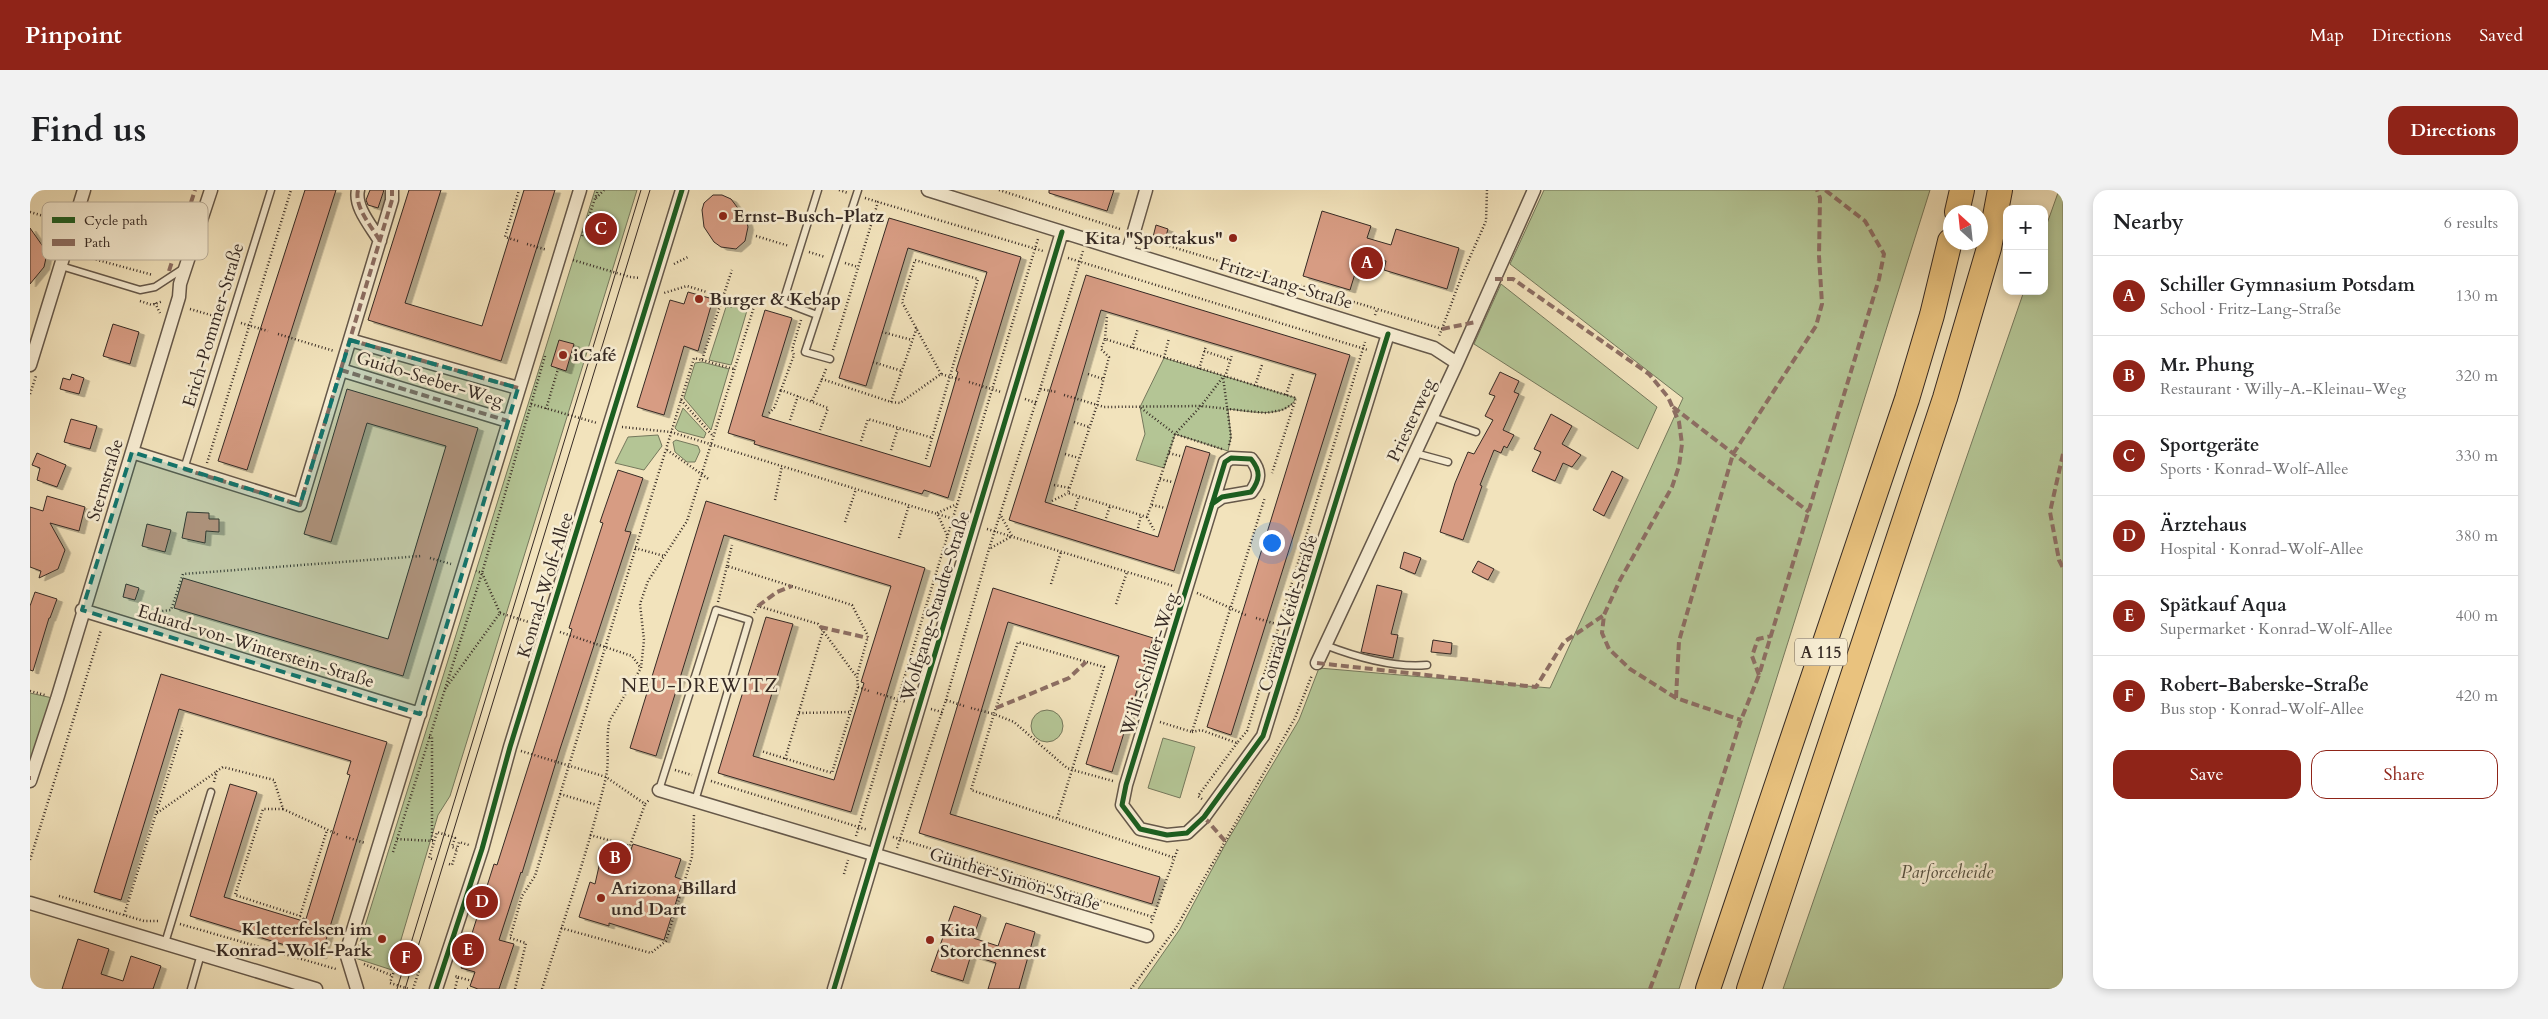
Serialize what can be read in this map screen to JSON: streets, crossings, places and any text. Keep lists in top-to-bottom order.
{
  "streets": {
    "highway": ["A 115"],
    "street": [
      "Fritz-Lang-Straße",
      "Guido-Seeber-Weg",
      "Priesterweg",
      "Sternstraße",
      "Konrad-Wolf-Allee",
      "Wolfgang-Staudte-Straße",
      "Conrad-Veidt-Straße",
      "Eduard-von-Winterstein-Straße",
      "Willi-Schiller-Weg",
      "Günther-Simon-Straße"
    ],
    "lane": ["Erich-Pommer-Straße"]
  },
  "crossings": [
    ["Fritz-Lang-Straße", "Priesterweg"],
    ["Fritz-Lang-Straße", "Wolfgang-Staudte-Straße"],
    ["Fritz-Lang-Straße", "Conrad-Veidt-Straße"],
    ["Erich-Pommer-Straße", "Guido-Seeber-Weg"],
    ["Guido-Seeber-Weg", "Sternstraße"],
    ["Sternstraße", "Eduard-von-Winterstein-Straße"],
    ["Wolfgang-Staudte-Straße", "Günther-Simon-Straße"],
    ["Conrad-Veidt-Straße", "Willi-Schiller-Weg"]
  ],
  "districts": ["NEU-DREWITZ"],
  "parks": ["Parforceheide"],
  "places": [
    "Ernst-Busch-Platz",
    "Kita \"Sportakus\"",
    "Burger & Kebap",
    "iCafé",
    "Arizona Billard und Dart",
    "Kletterfelsen im Konrad-Wolf-Park",
    "Kita Storchennest"
  ],
  "legend": ["Cycle path", "Path"],
  "north": "top left",
  "page": {
    "header": "Pinpoint",
    "nav": ["Map", "Directions", "Saved"],
    "title": "Find us",
    "buttons": [
      "Directions",
      ["Save", "Share"]
    ],
    "heading": ["Nearby", "6 results"],
    "map_buttons": ["+", "−"],
    "pins": [
      "C",
      "A",
      "B",
      "D",
      "E",
      "F"
    ],
    "list": [
      {
        "mark": "A",
        "name": "Schiller Gymnasium Potsdam",
        "note": "School · Fritz-Lang-Straße",
        "value": "130 m"
      },
      {
        "mark": "B",
        "name": "Mr. Phung",
        "note": "Restaurant · Willy-A.-Kleinau-Weg",
        "value": "320 m"
      },
      {
        "mark": "C",
        "name": "Sportgeräte",
        "note": "Sports · Konrad-Wolf-Allee",
        "value": "330 m"
      },
      {
        "mark": "D",
        "name": "Ärztehaus",
        "note": "Hospital · Konrad-Wolf-Allee",
        "value": "380 m"
      },
      {
        "mark": "E",
        "name": "Spätkauf Aqua",
        "note": "Supermarket · Konrad-Wolf-Allee",
        "value": "400 m"
      },
      {
        "mark": "F",
        "name": "Robert-Baberske-Straße",
        "note": "Bus stop · Konrad-Wolf-Allee",
        "value": "420 m"
      }
    ]
  }
}
